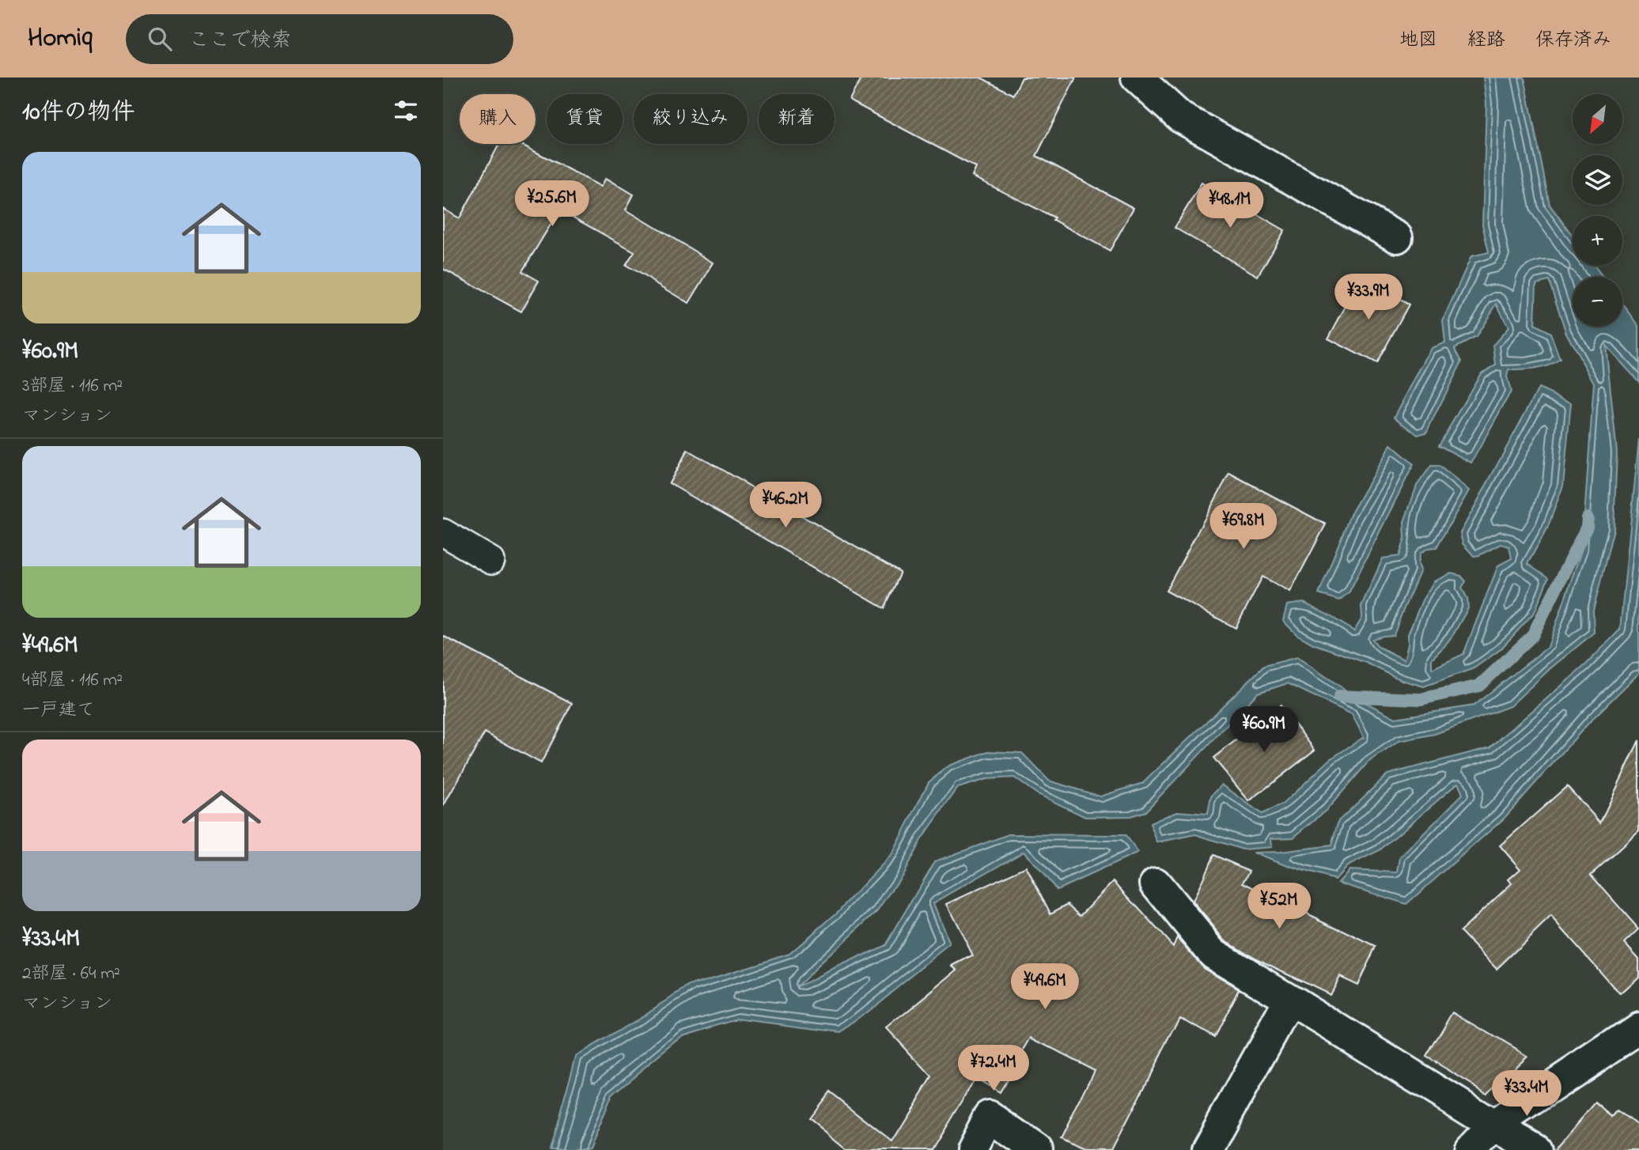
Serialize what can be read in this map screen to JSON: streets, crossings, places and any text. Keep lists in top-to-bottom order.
{
  "north": "bottom left",
  "page": {
    "header": "Homiq",
    "search": "ここで検索",
    "nav": ["地図", "経路", "保存済み"],
    "heading": "10件の物件",
    "map_buttons": ["+", "−"],
    "chip": [
      "購入",
      "賃貸",
      "絞り込み",
      "新着"
    ],
    "list": [
      {
        "name": "¥60.9M",
        "note": "3部屋 · 116 m² · マンション"
      },
      {
        "name": "¥49.6M",
        "note": "4部屋 · 116 m² · 一戸建て"
      },
      {
        "name": "¥33.4M",
        "note": "2部屋 · 64 m² · マンション"
      }
    ],
    "price": [
      "¥25.6M",
      "¥48.1M",
      "¥33.9M",
      "¥46.2M",
      "¥69.8M",
      "¥60.9M",
      "¥52M",
      "¥49.6M",
      "¥72.4M",
      "¥33.4M"
    ]
  }
}
